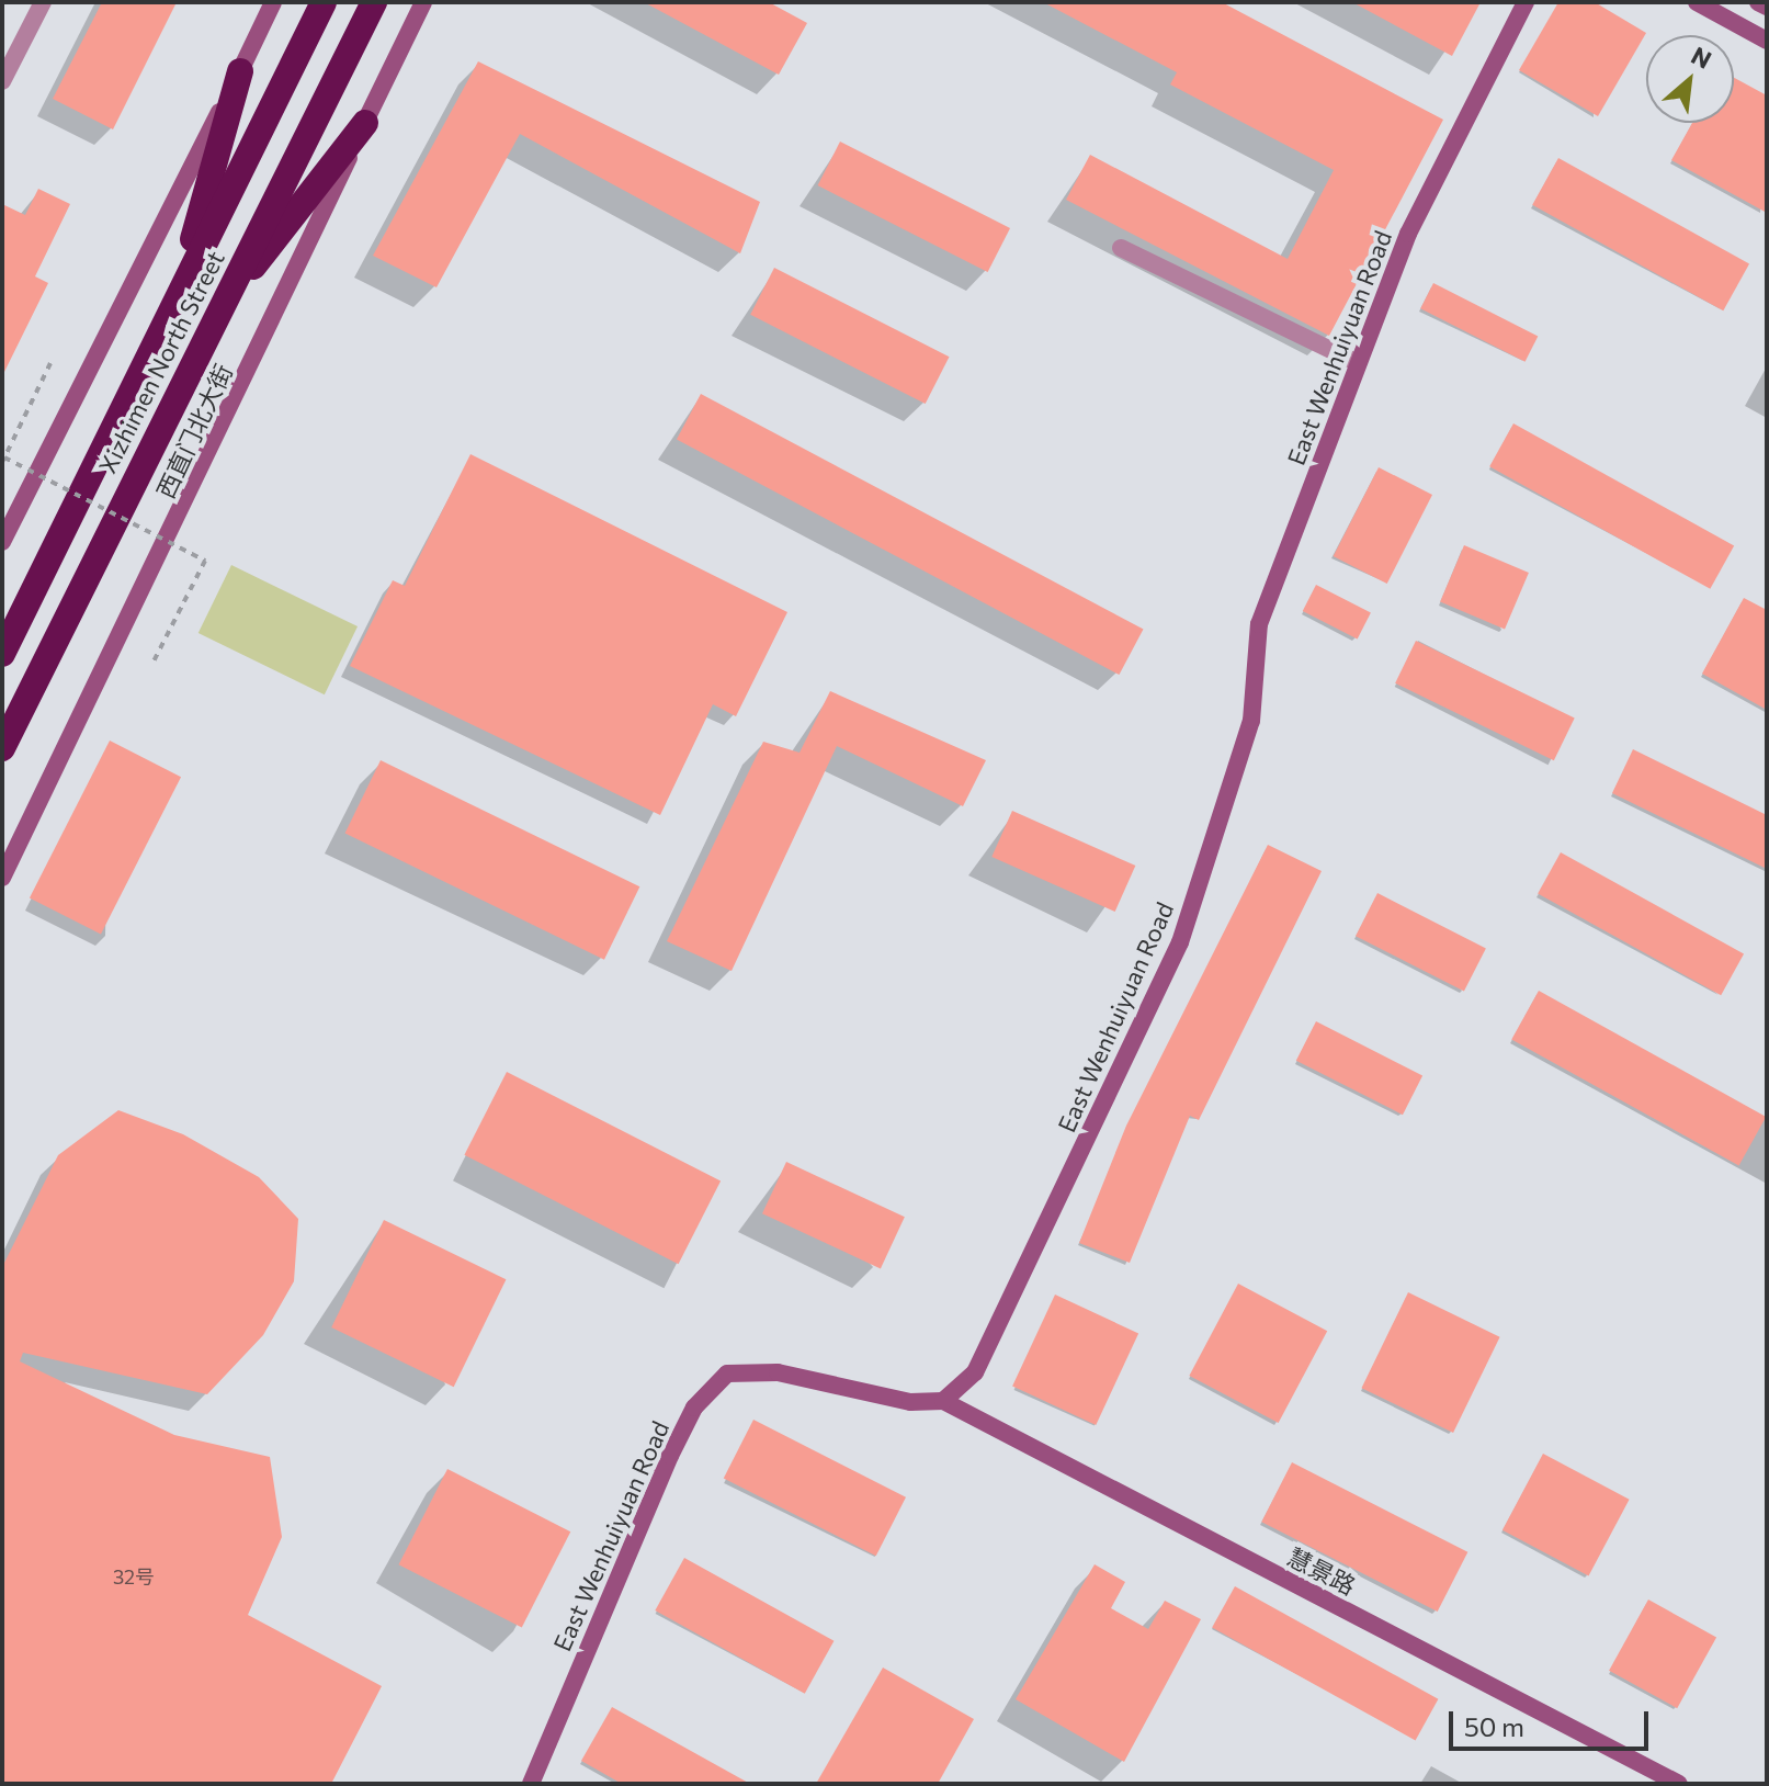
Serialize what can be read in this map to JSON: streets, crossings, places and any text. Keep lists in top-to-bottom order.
{
  "streets": {
    "highway": ["Xizhimen North Street"],
    "street": ["East Wenhuiyuan Road", "西直门北大街", "慧景路"]
  },
  "crossings": [
    ["East Wenhuiyuan Road", "慧景路"]
  ],
  "house_numbers": ["32号"],
  "scale_bar": "50 m",
  "north": "top right"
}
